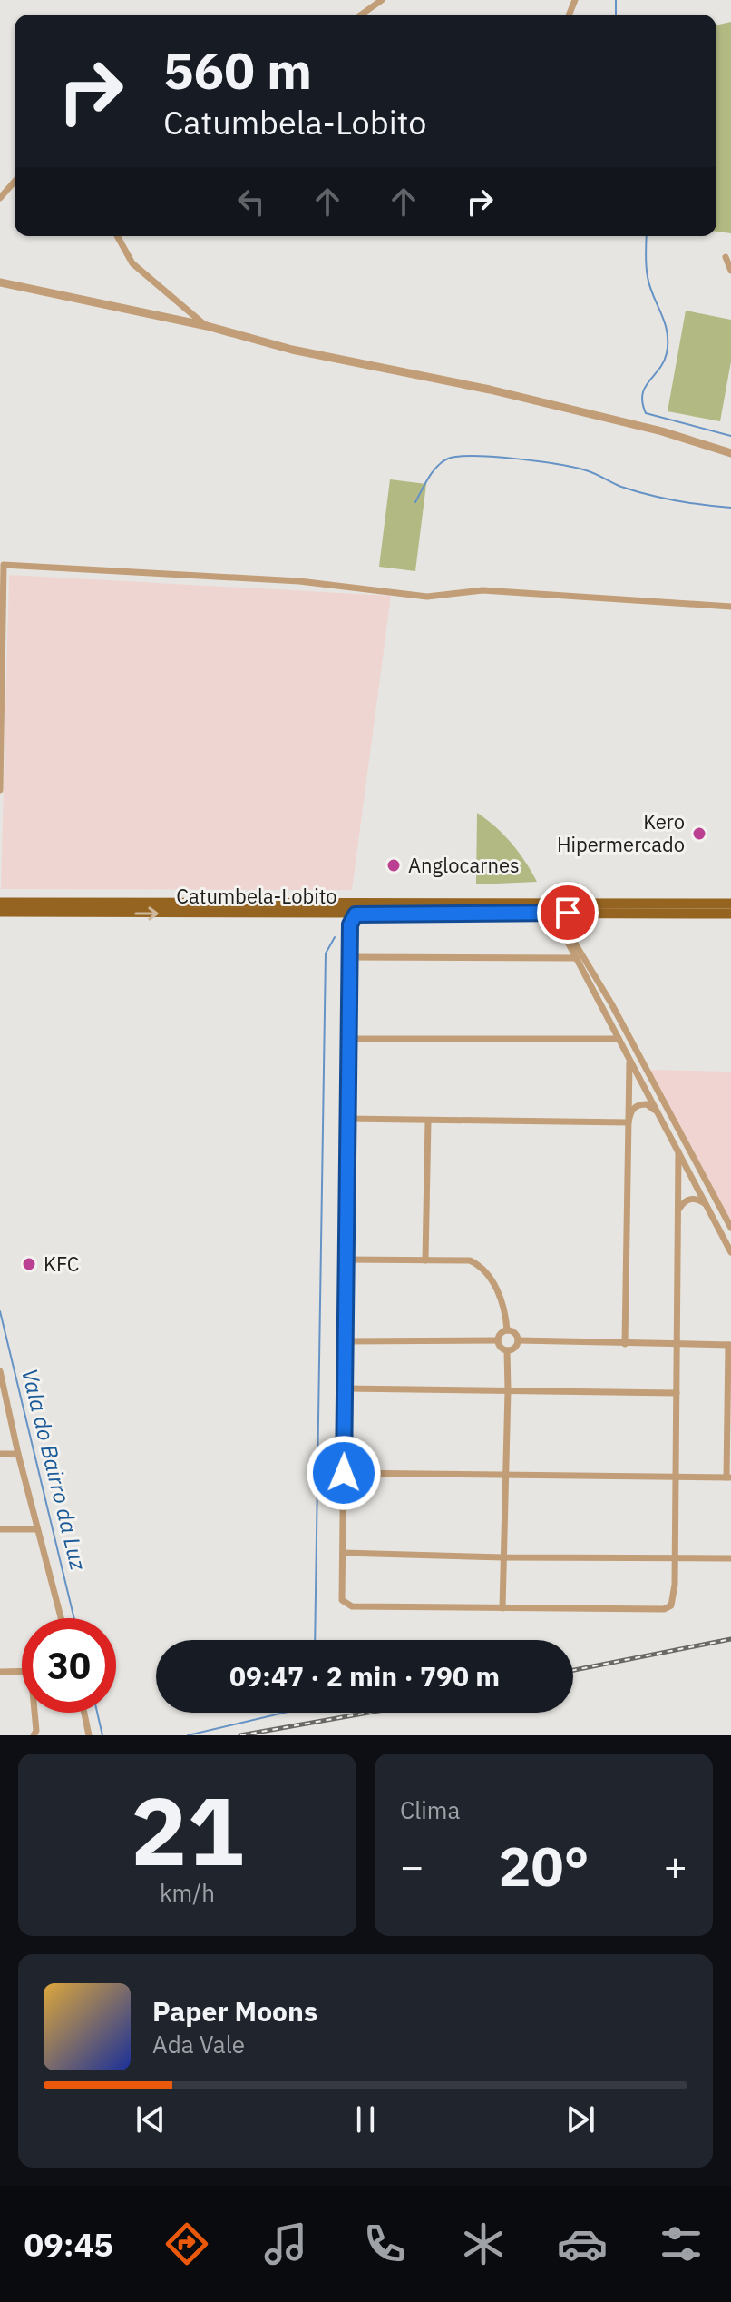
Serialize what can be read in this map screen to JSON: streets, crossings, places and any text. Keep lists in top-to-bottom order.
{
  "streets": {
    "main road": ["Catumbela-Lobito"]
  },
  "water": ["Vala do Bairro da Luz"],
  "places": ["Kero Hipermercado", "Anglocarnes", "KFC"],
  "page": {
    "turn": ["560 m", "Catumbela-Lobito"],
    "limit": "30",
    "trip": "09:47 · 2 min · 790 m",
    "tile": [
      ["21", "km/h"],
      "Clima"
    ],
    "heat": ["−", "20°", "+"],
    "song": ["Paper Moons", "Ada Vale"],
    "tabs": "09:45"
  }
}
